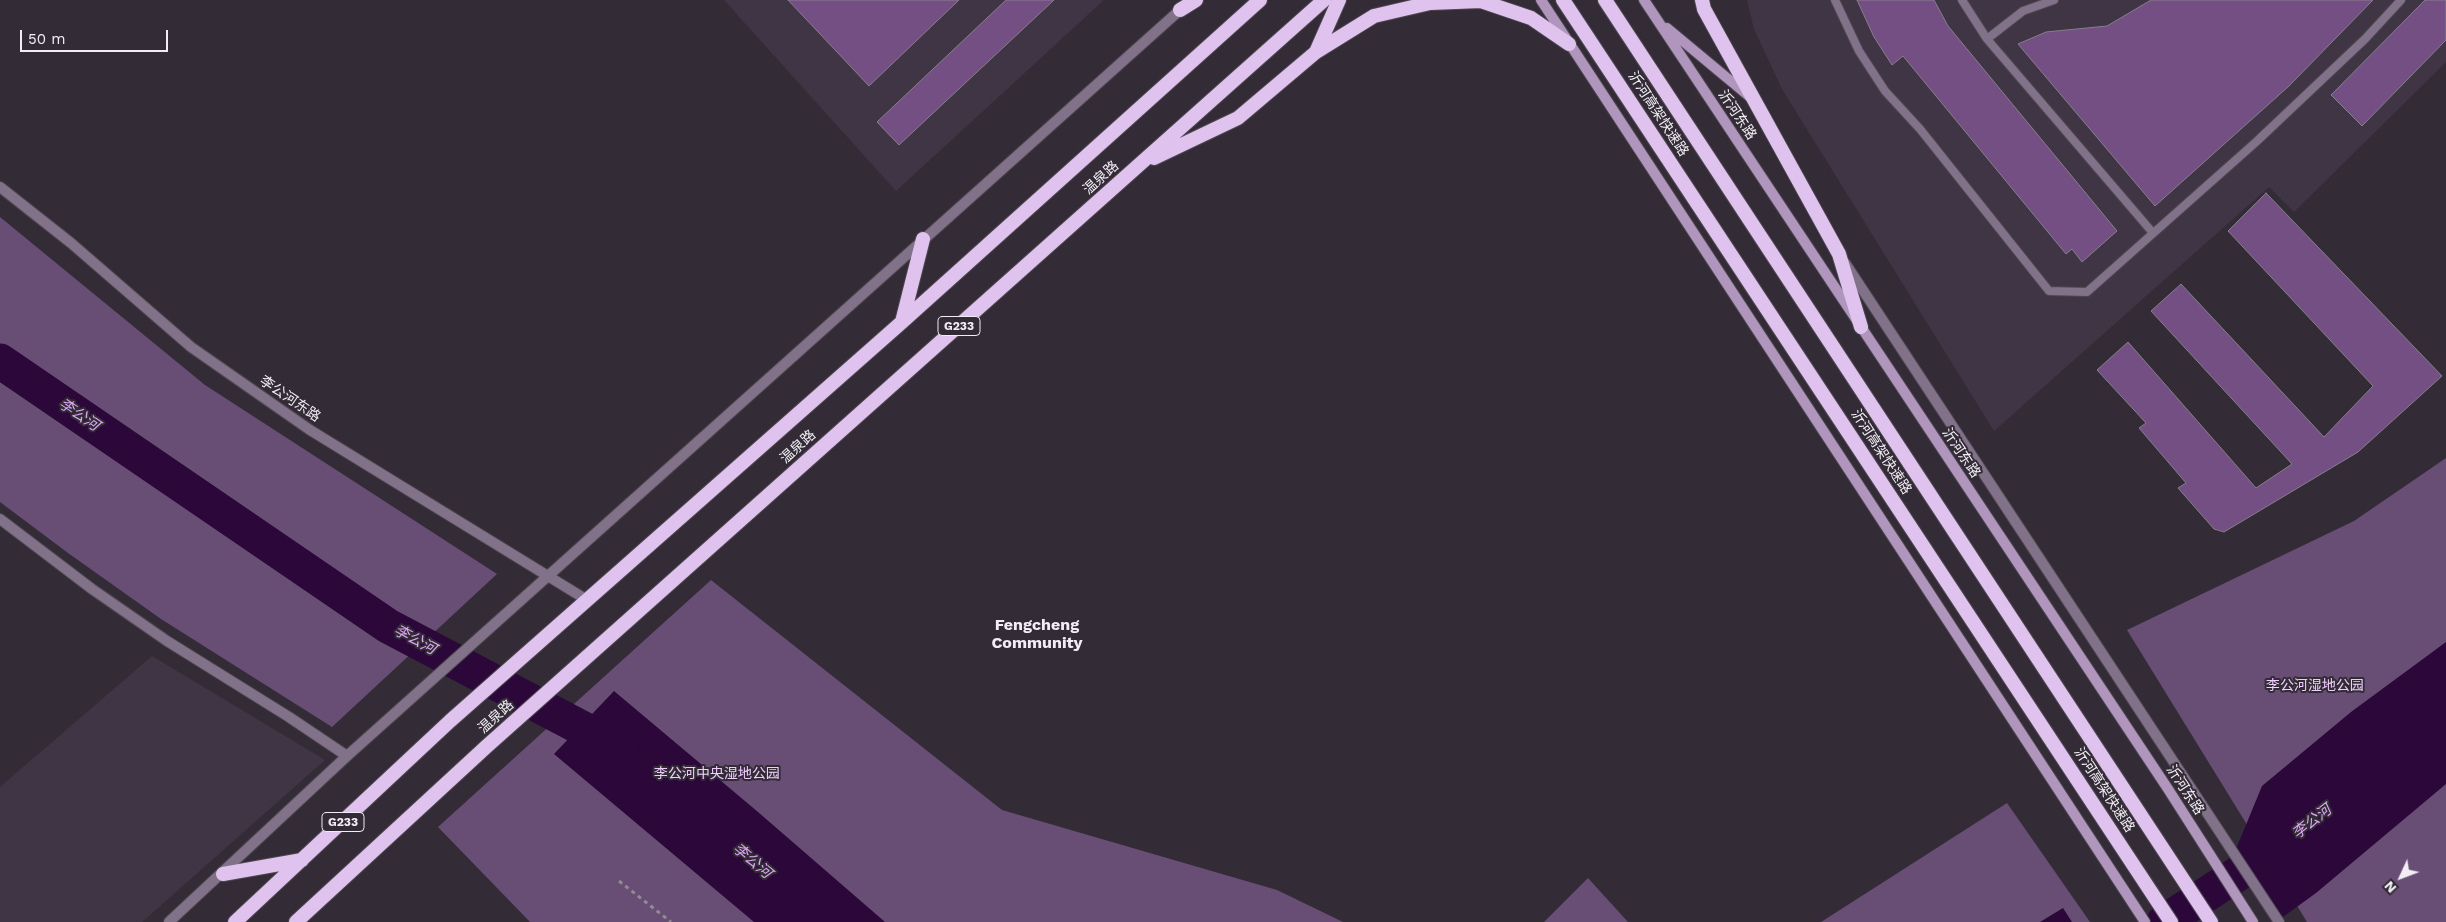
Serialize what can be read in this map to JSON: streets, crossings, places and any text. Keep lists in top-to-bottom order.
{
  "streets": {
    "highway": ["沂河高架快速路", "温泉路", "G233"],
    "main road": ["沂河东路"],
    "street": ["李公河东路"]
  },
  "crossings": [
    ["温泉路", "李公河东路"]
  ],
  "districts": ["Fengcheng Community"],
  "water": ["李公河"],
  "parks": ["李公河湿地公园", "李公河中央湿地公园"],
  "scale_bar": "50 m",
  "north": "bottom left"
}
